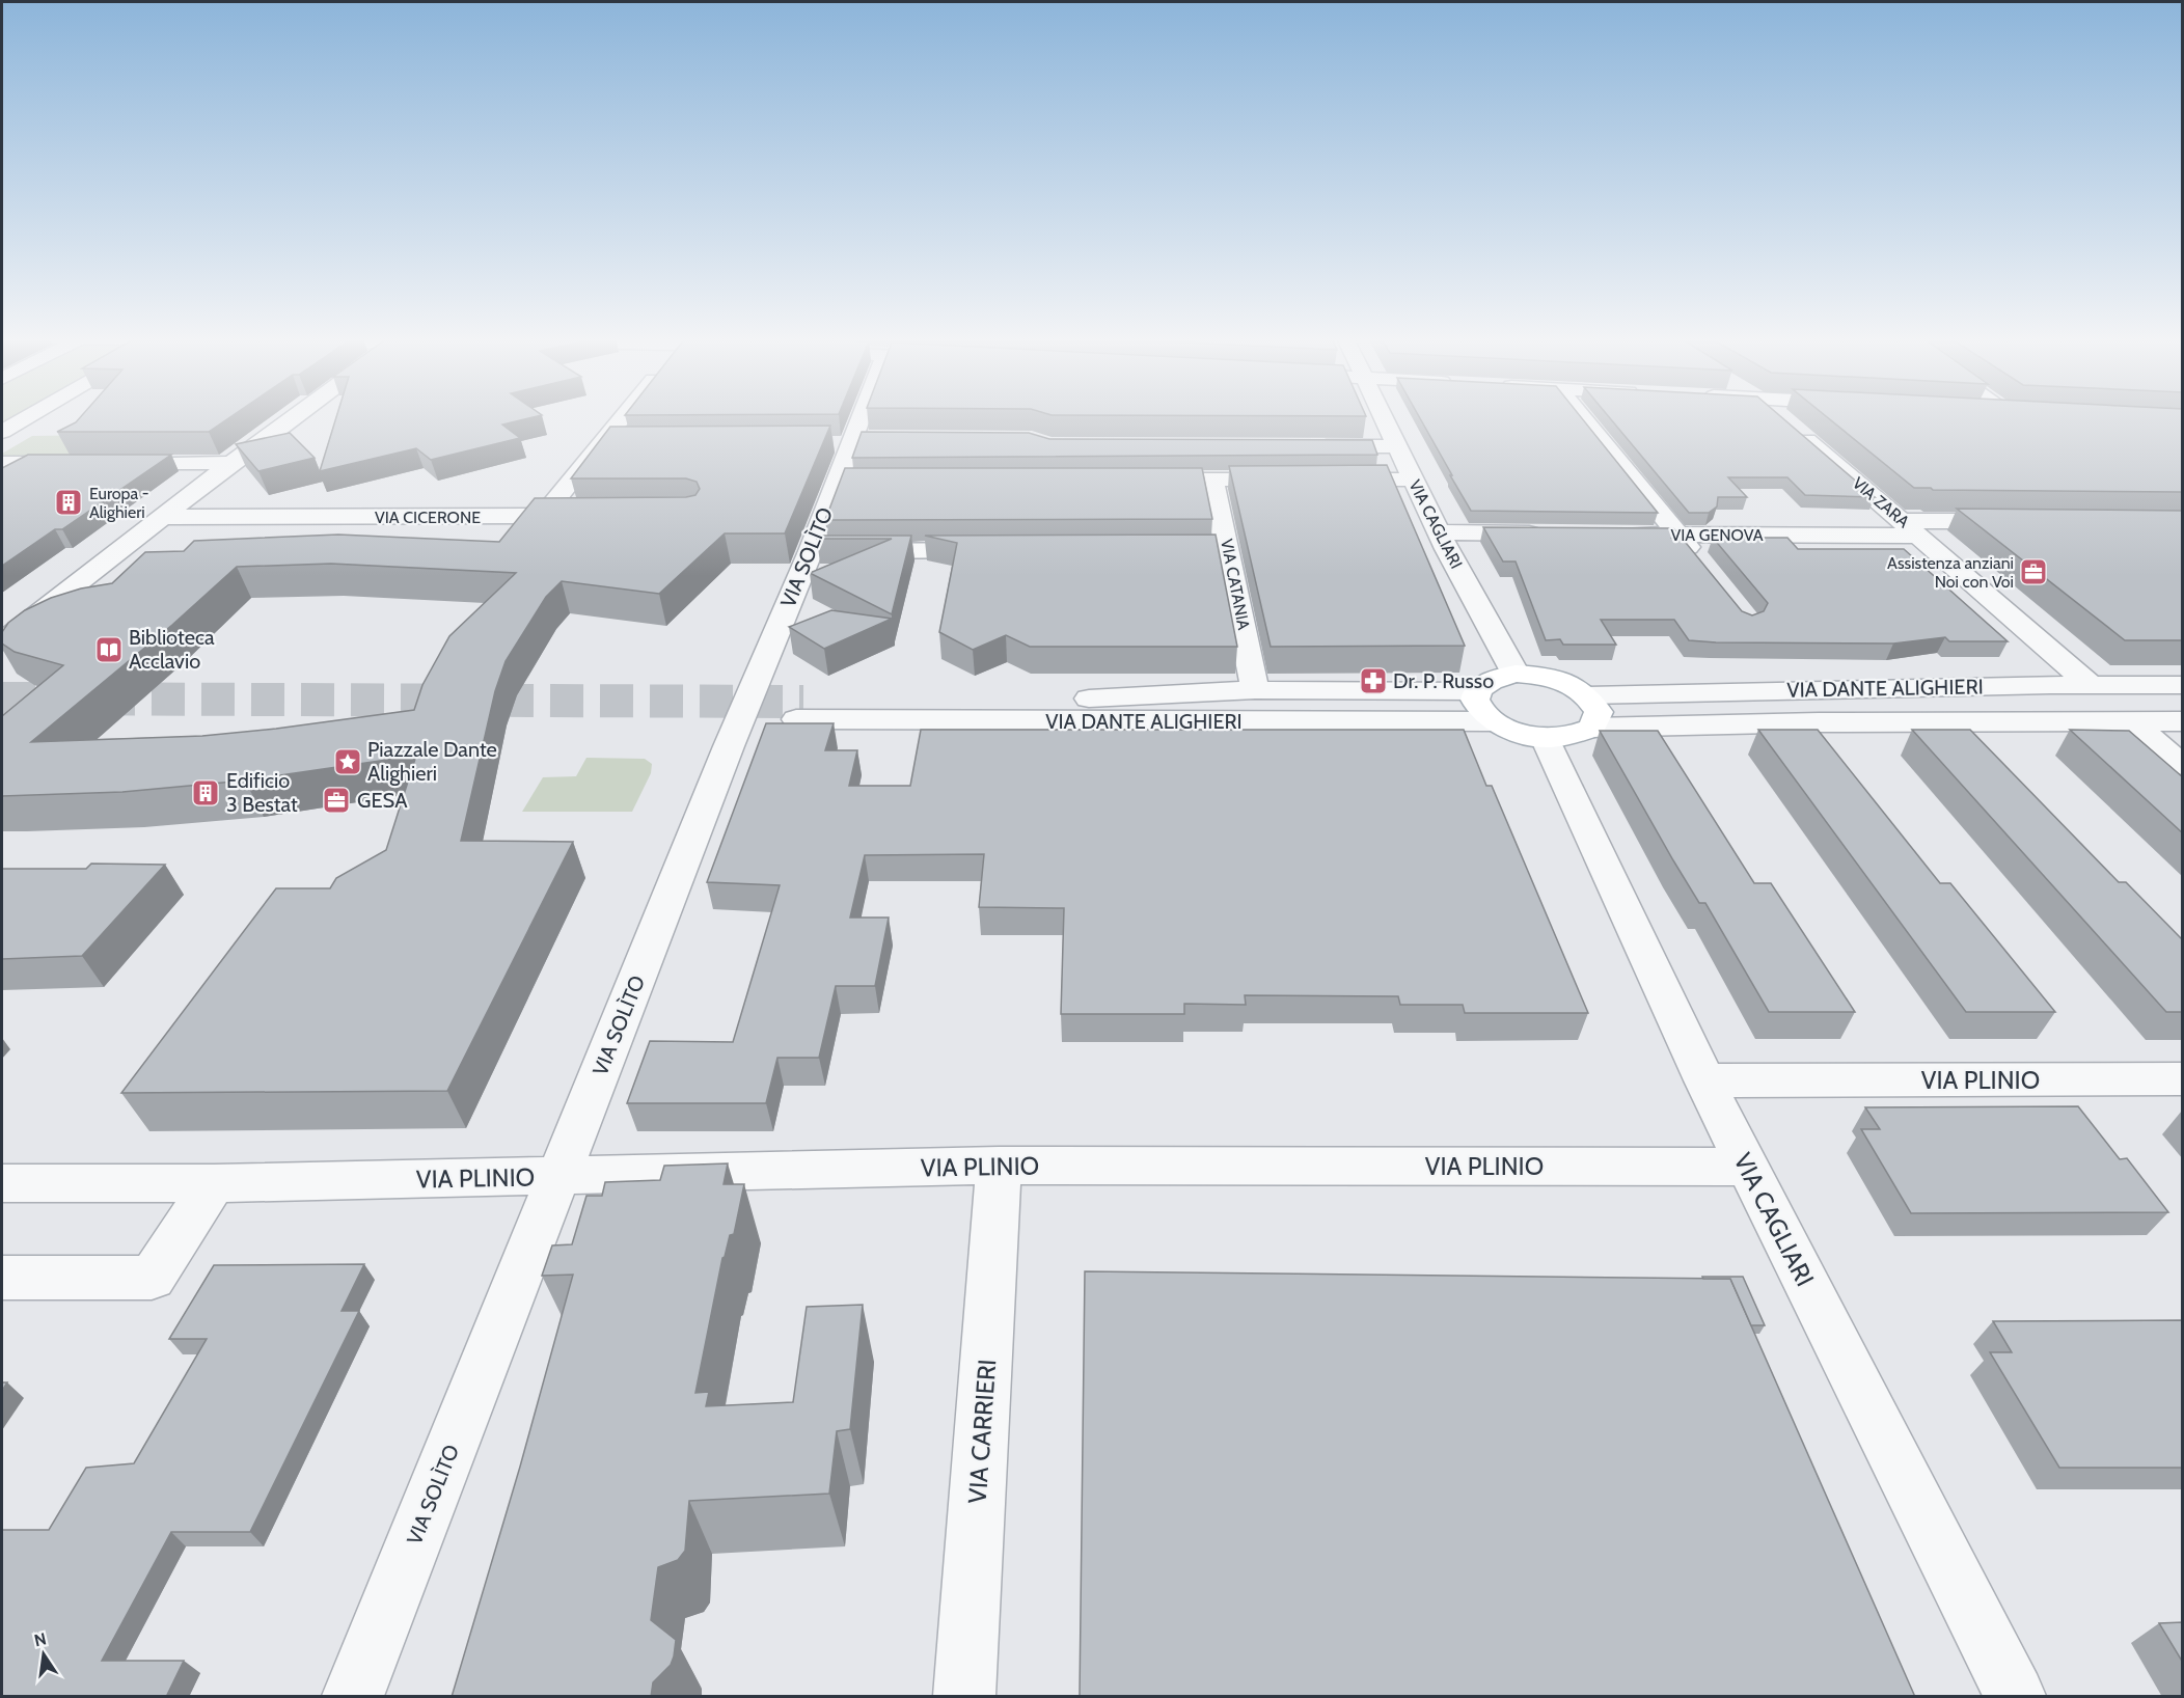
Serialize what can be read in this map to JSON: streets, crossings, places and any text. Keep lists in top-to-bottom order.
{
  "streets": {
    "street": [
      "VIA ZARA",
      "VIA CICERONE",
      "VIA CAGLIARI",
      "VIA GENOVA",
      "VIA SOLÌTO",
      "VIA CATANIA",
      "VIA DANTE ALIGHIERI",
      "VIA PLINIO",
      "VIA CARRIERI"
    ]
  },
  "crossings": [
    ["VIA ZARA", "VIA GENOVA"],
    ["VIA ZARA", "VIA DANTE ALIGHIERI"],
    ["VIA CAGLIARI", "VIA PLINIO"],
    ["VIA SOLÌTO", "VIA PLINIO"],
    ["VIA CATANIA", "VIA DANTE ALIGHIERI"],
    ["VIA PLINIO", "VIA CARRIERI"]
  ],
  "places": {
    "building": ["Europa - Alighieri", "Edificio 3 Bestat"],
    "office": ["Assistenza anziani Noi con Voi", "GESA"],
    "library": ["Biblioteca Acclavio"],
    "pharmacy": ["Dr. P. Russo"],
    "place": ["Piazzale Dante Alighieri"]
  },
  "north": "top"
}
